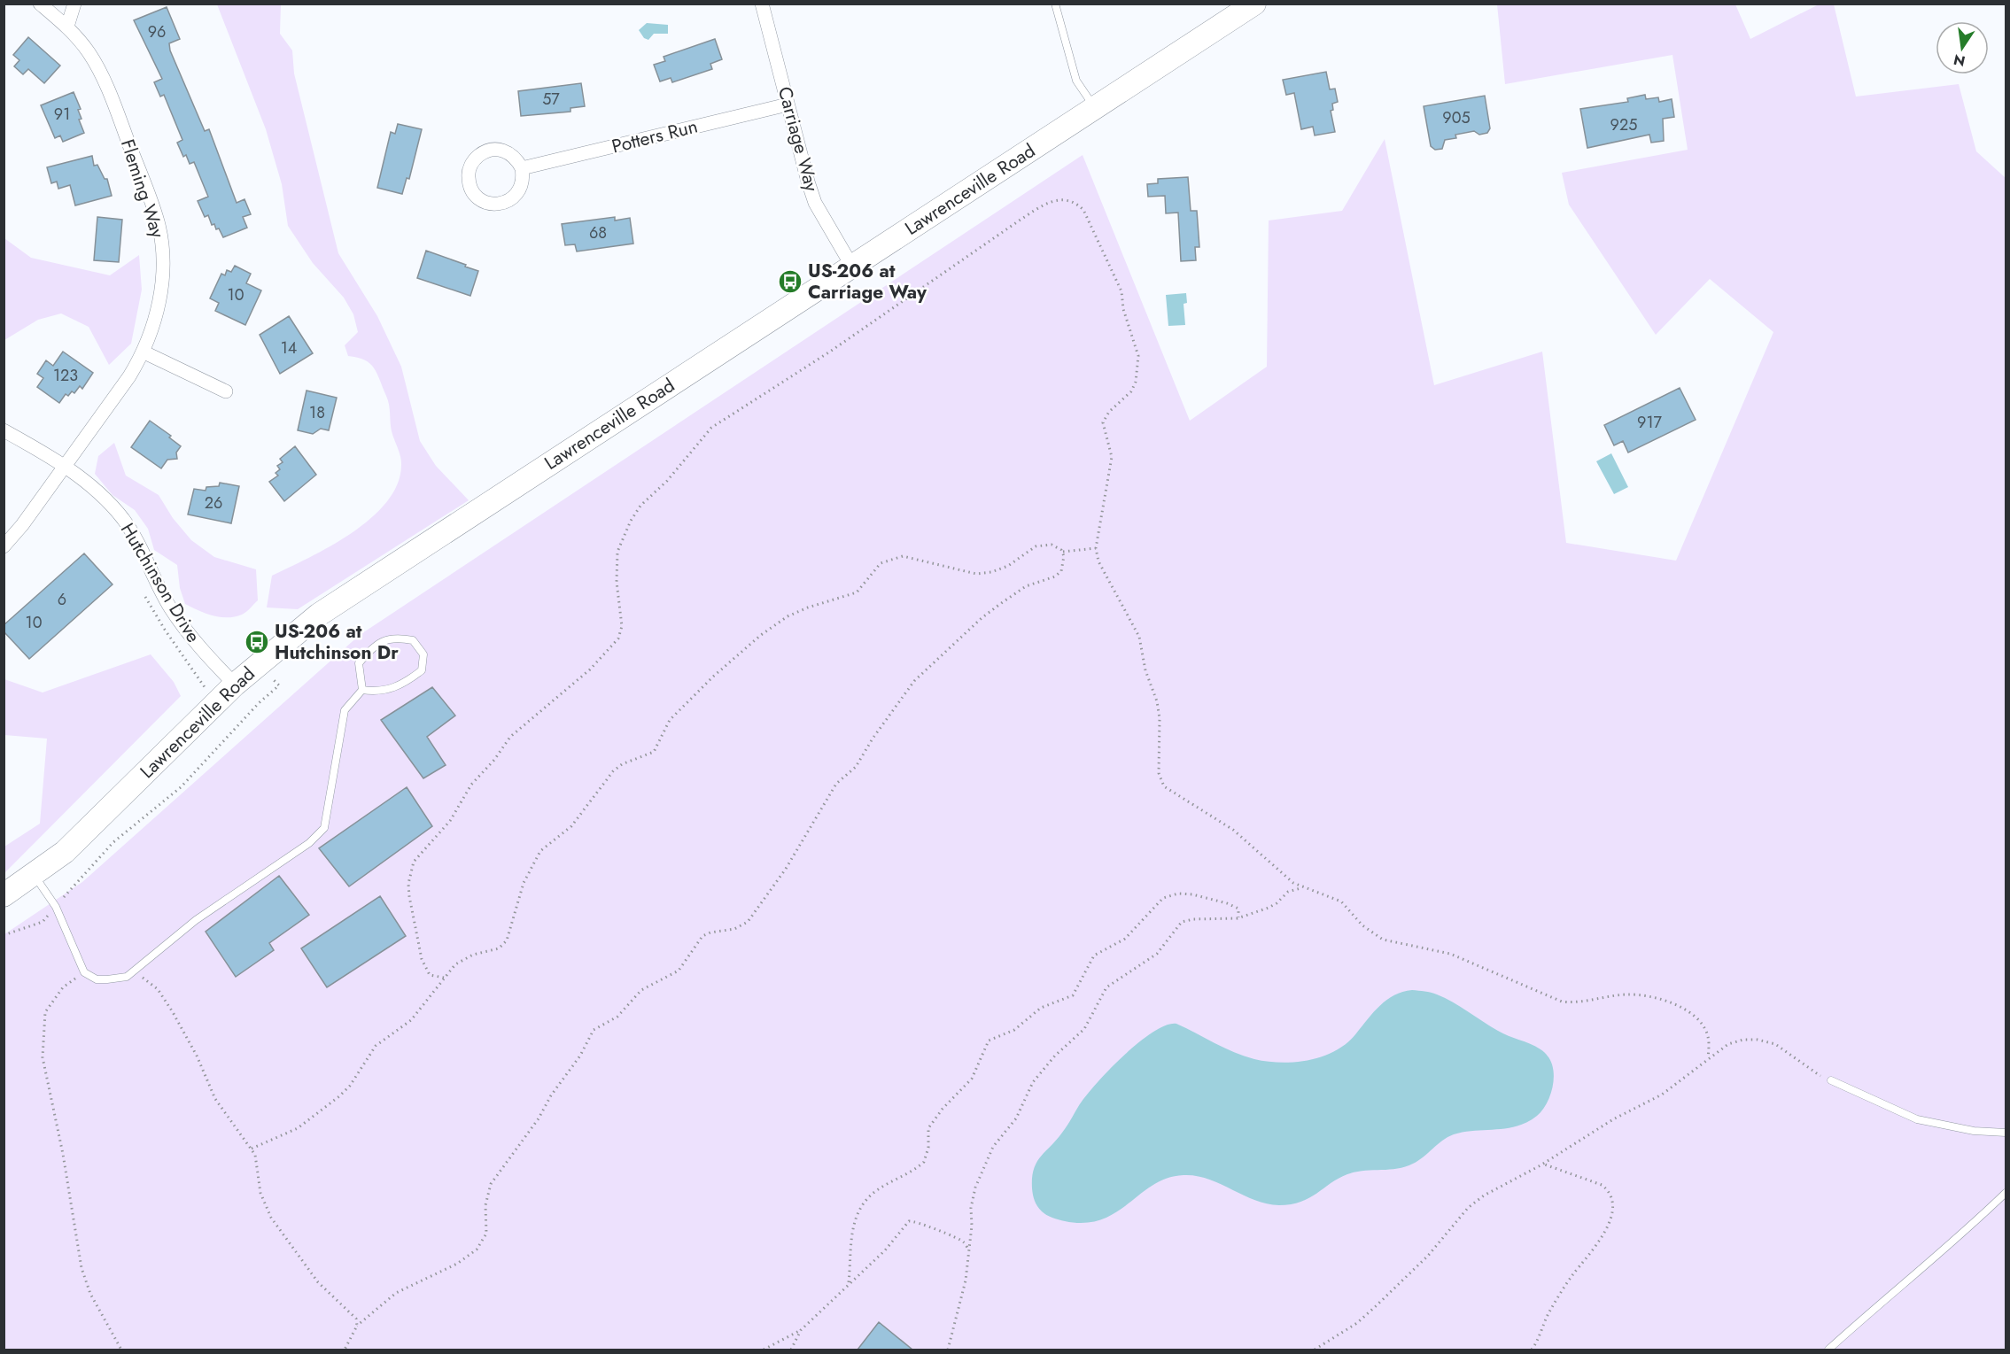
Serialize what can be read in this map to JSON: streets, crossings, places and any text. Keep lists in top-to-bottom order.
{
  "streets": {
    "highway": ["Lawrenceville Road"],
    "street": [
      "Potters Run",
      "Carriage Way",
      "Fleming Way",
      "Hutchinson Drive"
    ]
  },
  "crossings": [
    ["Potters Run", "Carriage Way"],
    ["Carriage Way", "Lawrenceville Road"],
    ["Fleming Way", "Hutchinson Drive"],
    ["Lawrenceville Road", "Hutchinson Drive"]
  ],
  "places": {
    "bus stop": ["US-206 at Carriage Way", "US-206 at Hutchinson Dr"]
  },
  "house_numbers": [
    "96",
    "57",
    "91",
    "905",
    "925",
    "68",
    "10",
    "14",
    "123",
    "18",
    "917",
    "26",
    "6",
    "10"
  ],
  "north": "bottom"
}
